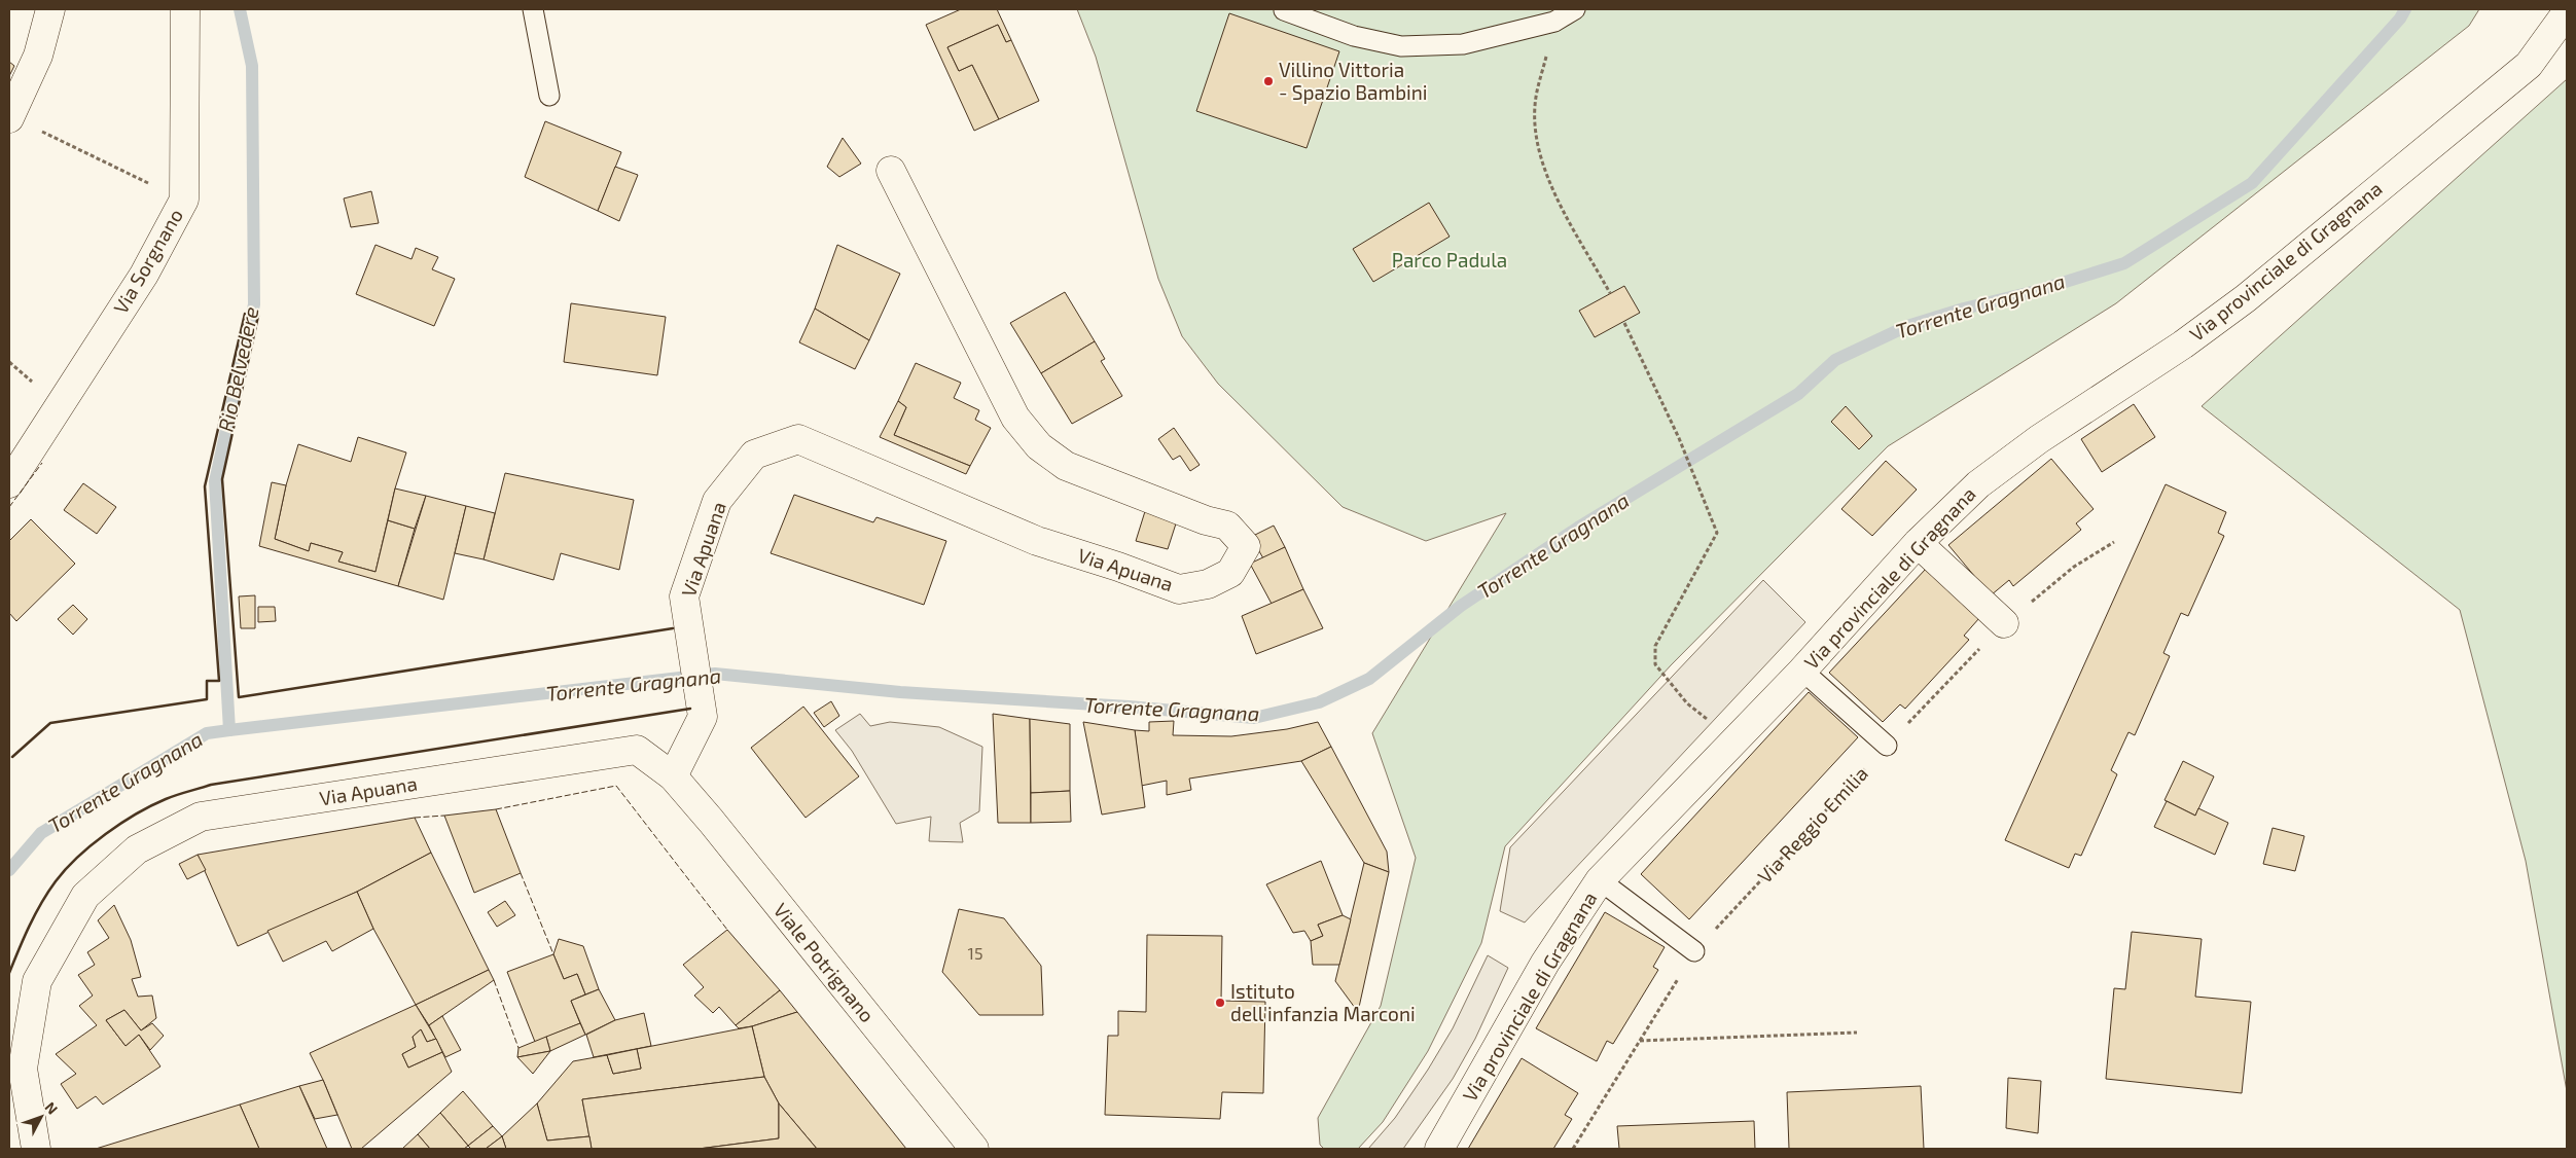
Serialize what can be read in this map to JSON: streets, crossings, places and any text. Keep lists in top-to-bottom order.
{
  "streets": {
    "street": [
      "Via Sorgnano",
      "Via provinciale di Gragnana",
      "Via Apuana",
      "Viale Potrignano"
    ],
    "path": ["Via Reggio Emilia"]
  },
  "crossings": [
    ["Via Apuana", "Viale Potrignano"]
  ],
  "water": ["Torrente Gragnana", "Rio Belvedere"],
  "parks": ["Parco Padula"],
  "places": ["Villino Vittoria - Spazio Bambini", "Istituto dell'infanzia Marconi"],
  "house_numbers": ["15"],
  "north": "top right"
}
